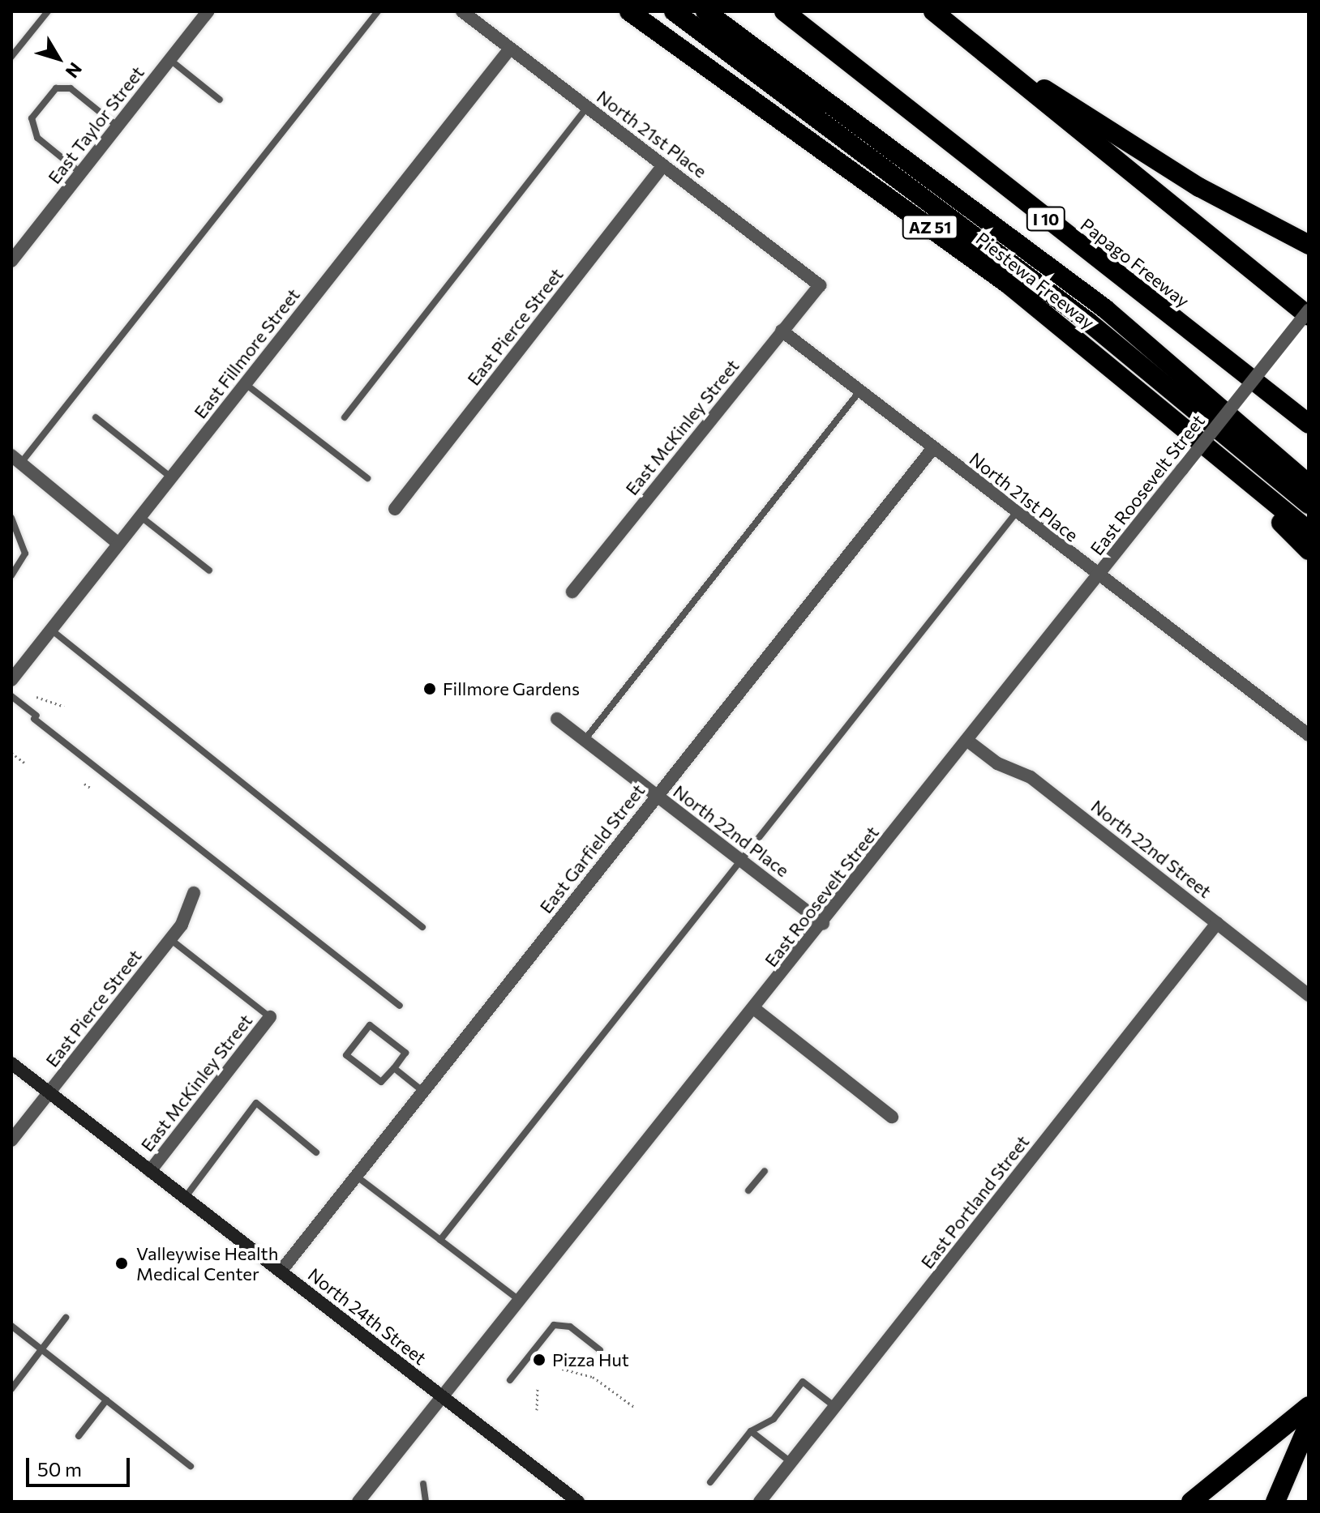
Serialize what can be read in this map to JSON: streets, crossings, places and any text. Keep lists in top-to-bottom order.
{
  "streets": {
    "highway": [
      "I 10",
      "AZ 51",
      "Papago Freeway",
      "Piestewa Freeway"
    ],
    "main road": ["North 24th Street"],
    "street": [
      "East Taylor Street",
      "North 21st Place",
      "East Pierce Street",
      "East Fillmore Street",
      "East McKinley Street",
      "East Roosevelt Street",
      "North 22nd Place",
      "East Garfield Street",
      "North 22nd Street",
      "East Portland Street"
    ]
  },
  "crossings": [
    ["North 21st Place", "East Pierce Street"],
    ["North 21st Place", "East Fillmore Street"],
    ["North 21st Place", "East McKinley Street"],
    ["North 21st Place", "East Roosevelt Street"],
    ["North 21st Place", "East Garfield Street"],
    ["East Pierce Street", "North 24th Street"],
    ["East McKinley Street", "North 24th Street"],
    ["East Roosevelt Street", "North 22nd Place"],
    ["East Roosevelt Street", "North 22nd Street"],
    ["East Roosevelt Street", "North 24th Street"],
    ["North 22nd Place", "East Garfield Street"],
    ["East Garfield Street", "North 24th Street"],
    ["North 22nd Street", "East Portland Street"]
  ],
  "places": ["Fillmore Gardens", "Valleywise Health Medical Center", "Pizza Hut"],
  "scale_bar": "50 m",
  "north": "bottom right"
}
